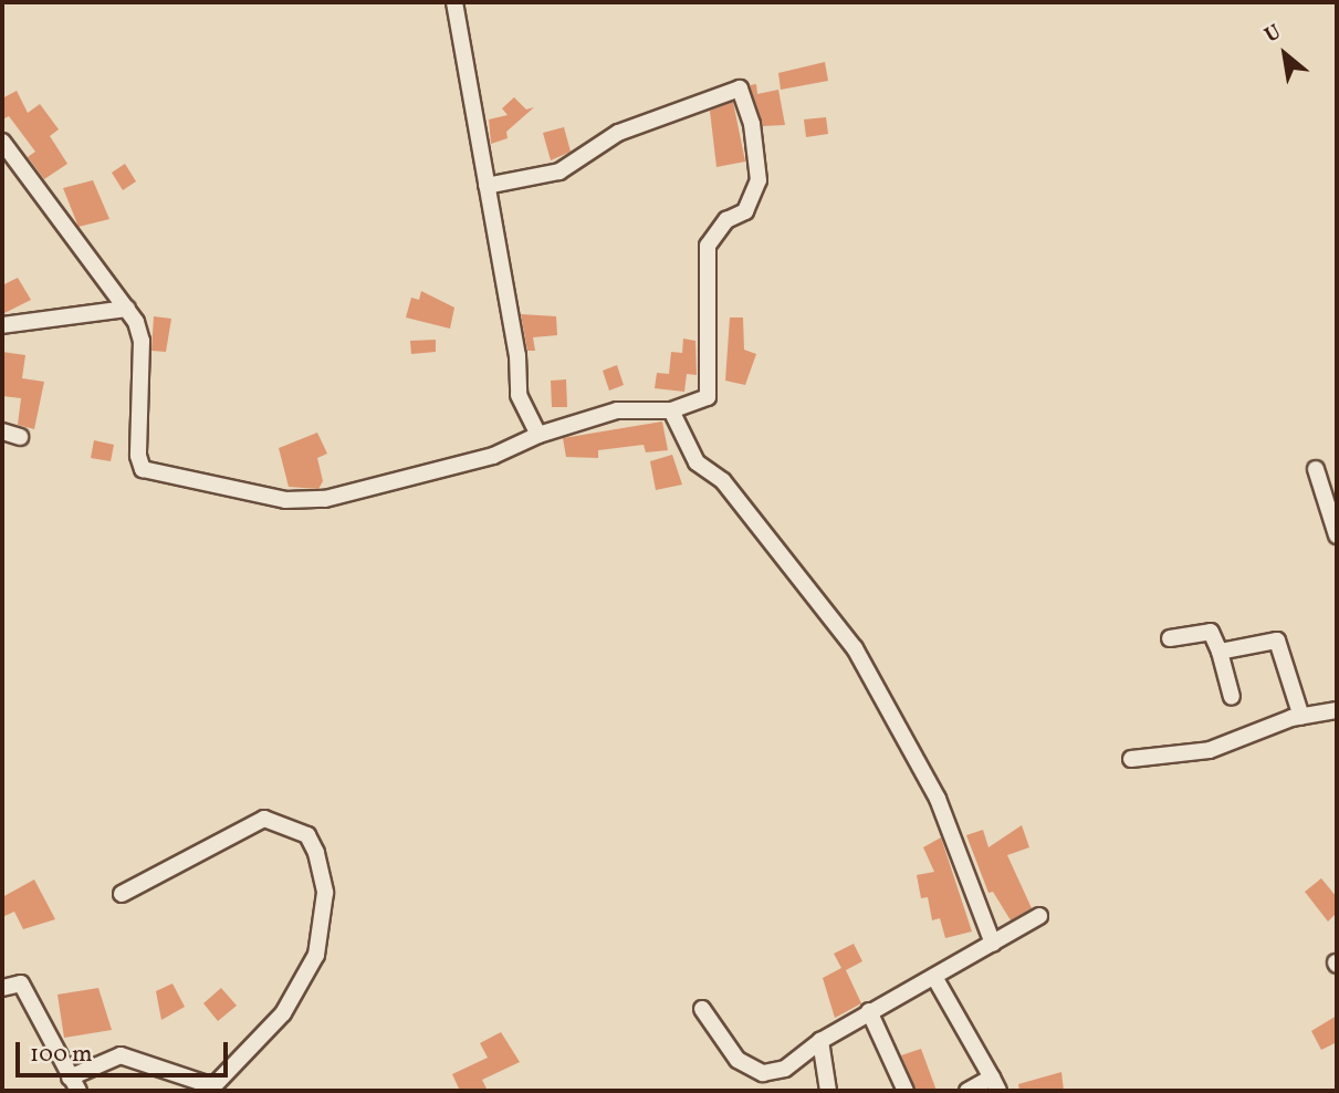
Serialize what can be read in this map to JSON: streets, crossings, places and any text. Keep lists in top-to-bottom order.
{
  "scale_bar": "100 m",
  "north": "top left"
}
